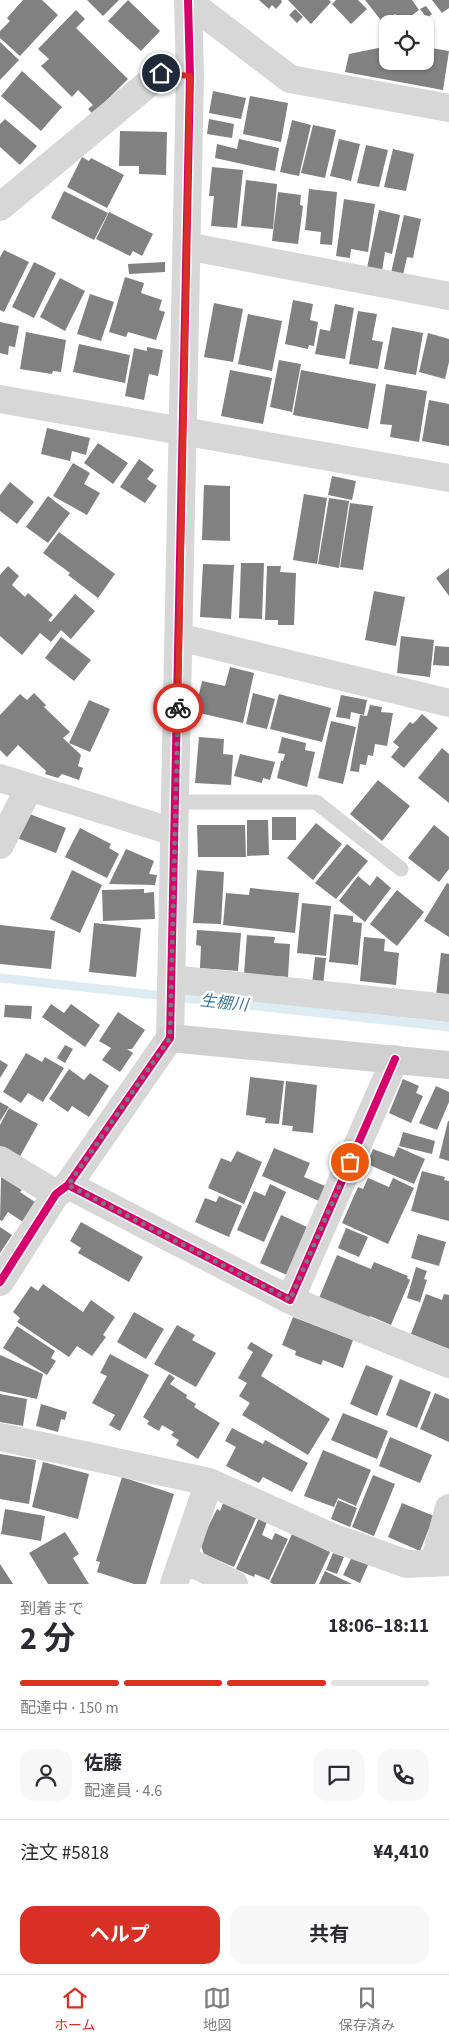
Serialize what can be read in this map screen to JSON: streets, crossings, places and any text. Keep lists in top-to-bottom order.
{
  "water": ["生棚川"],
  "page": {
    "heading": ["2 分", "到着まで", "18:06–18:11"],
    "panel": [
      "佐藤",
      "配達員 · 4.6",
      "注文 #5818",
      "¥4,410"
    ],
    "bar": "配達中 · 150 m",
    "buttons": ["ヘルプ", "共有"],
    "tabs": ["ホーム", "地図", "保存済み"]
  }
}
